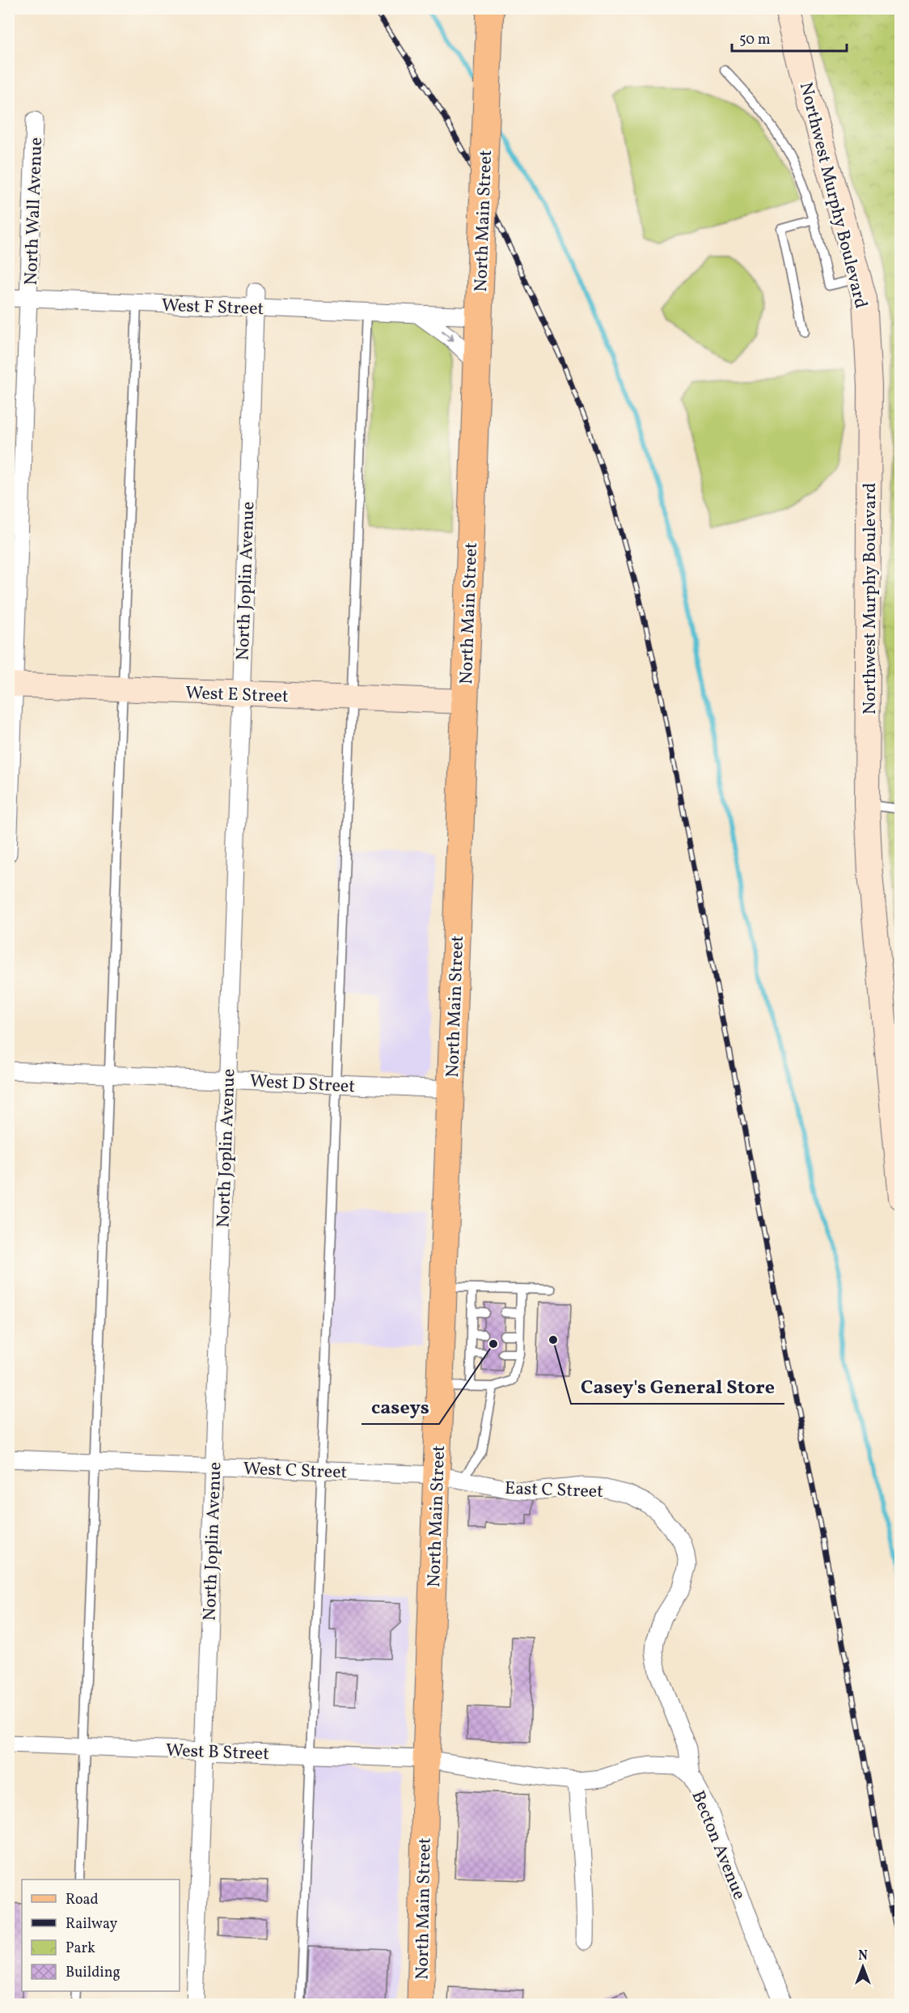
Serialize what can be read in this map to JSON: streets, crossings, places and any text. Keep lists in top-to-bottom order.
{
  "streets": {
    "main road": ["North Main Street"],
    "street": [
      "Northwest Murphy Boulevard",
      "North Wall Avenue",
      "West F Street",
      "North Joplin Avenue",
      "West E Street",
      "West D Street",
      "West C Street",
      "East C Street",
      "West B Street",
      "Becton Avenue"
    ]
  },
  "crossings": [
    ["North Wall Avenue", "West F Street"],
    ["North Wall Avenue", "West E Street"],
    ["North Main Street", "West F Street"],
    ["North Main Street", "West E Street"],
    ["North Main Street", "West D Street"],
    ["North Main Street", "West C Street"],
    ["North Main Street", "East C Street"],
    ["North Main Street", "West B Street"],
    ["North Main Street", "Becton Avenue"],
    ["West F Street", "North Joplin Avenue"],
    ["North Joplin Avenue", "West E Street"],
    ["North Joplin Avenue", "West D Street"],
    ["North Joplin Avenue", "West C Street"],
    ["North Joplin Avenue", "West B Street"],
    ["West C Street", "East C Street"],
    ["East C Street", "Becton Avenue"],
    ["West B Street", "Becton Avenue"]
  ],
  "places": ["Casey's General Store", "caseys"],
  "legend": [
    "Road",
    "Railway",
    "Park",
    "Building"
  ],
  "scale_bar": "50 m",
  "north": "top"
}
